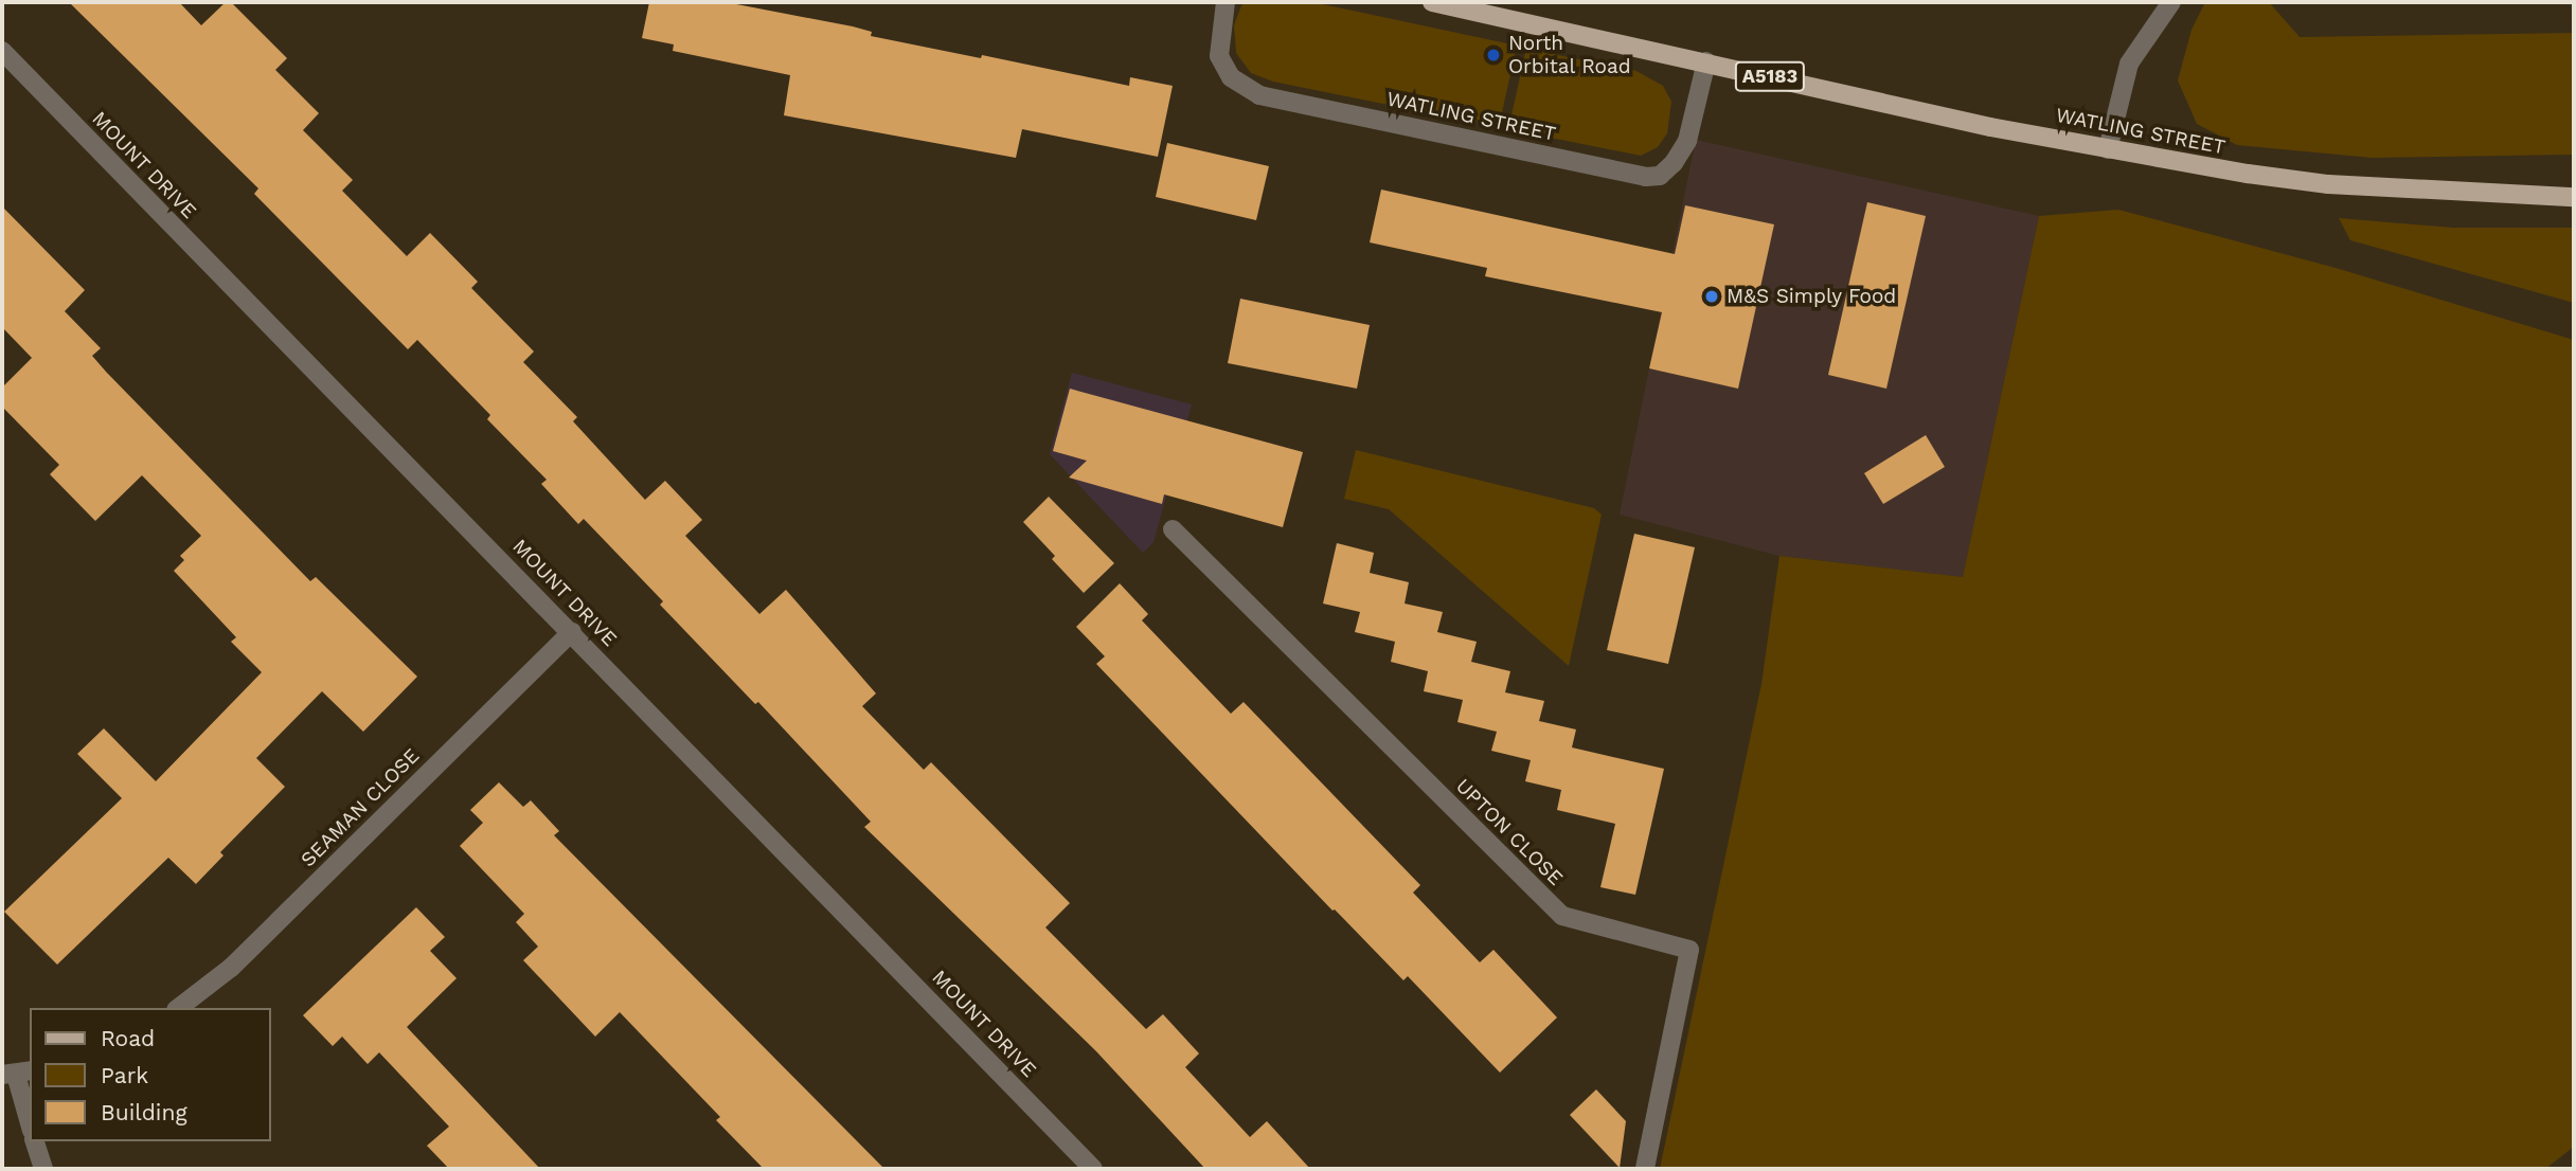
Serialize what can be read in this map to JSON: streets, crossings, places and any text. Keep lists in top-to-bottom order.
{
  "streets": {
    "main road": ["A5183", "WATLING STREET"],
    "street": ["MOUNT DRIVE", "SEAMAN CLOSE", "UPTON CLOSE"]
  },
  "crossings": [
    ["MOUNT DRIVE", "SEAMAN CLOSE"]
  ],
  "places": ["North Orbital Road", "M&S Simply Food"],
  "legend": ["Road", "Park", "Building"]
}
